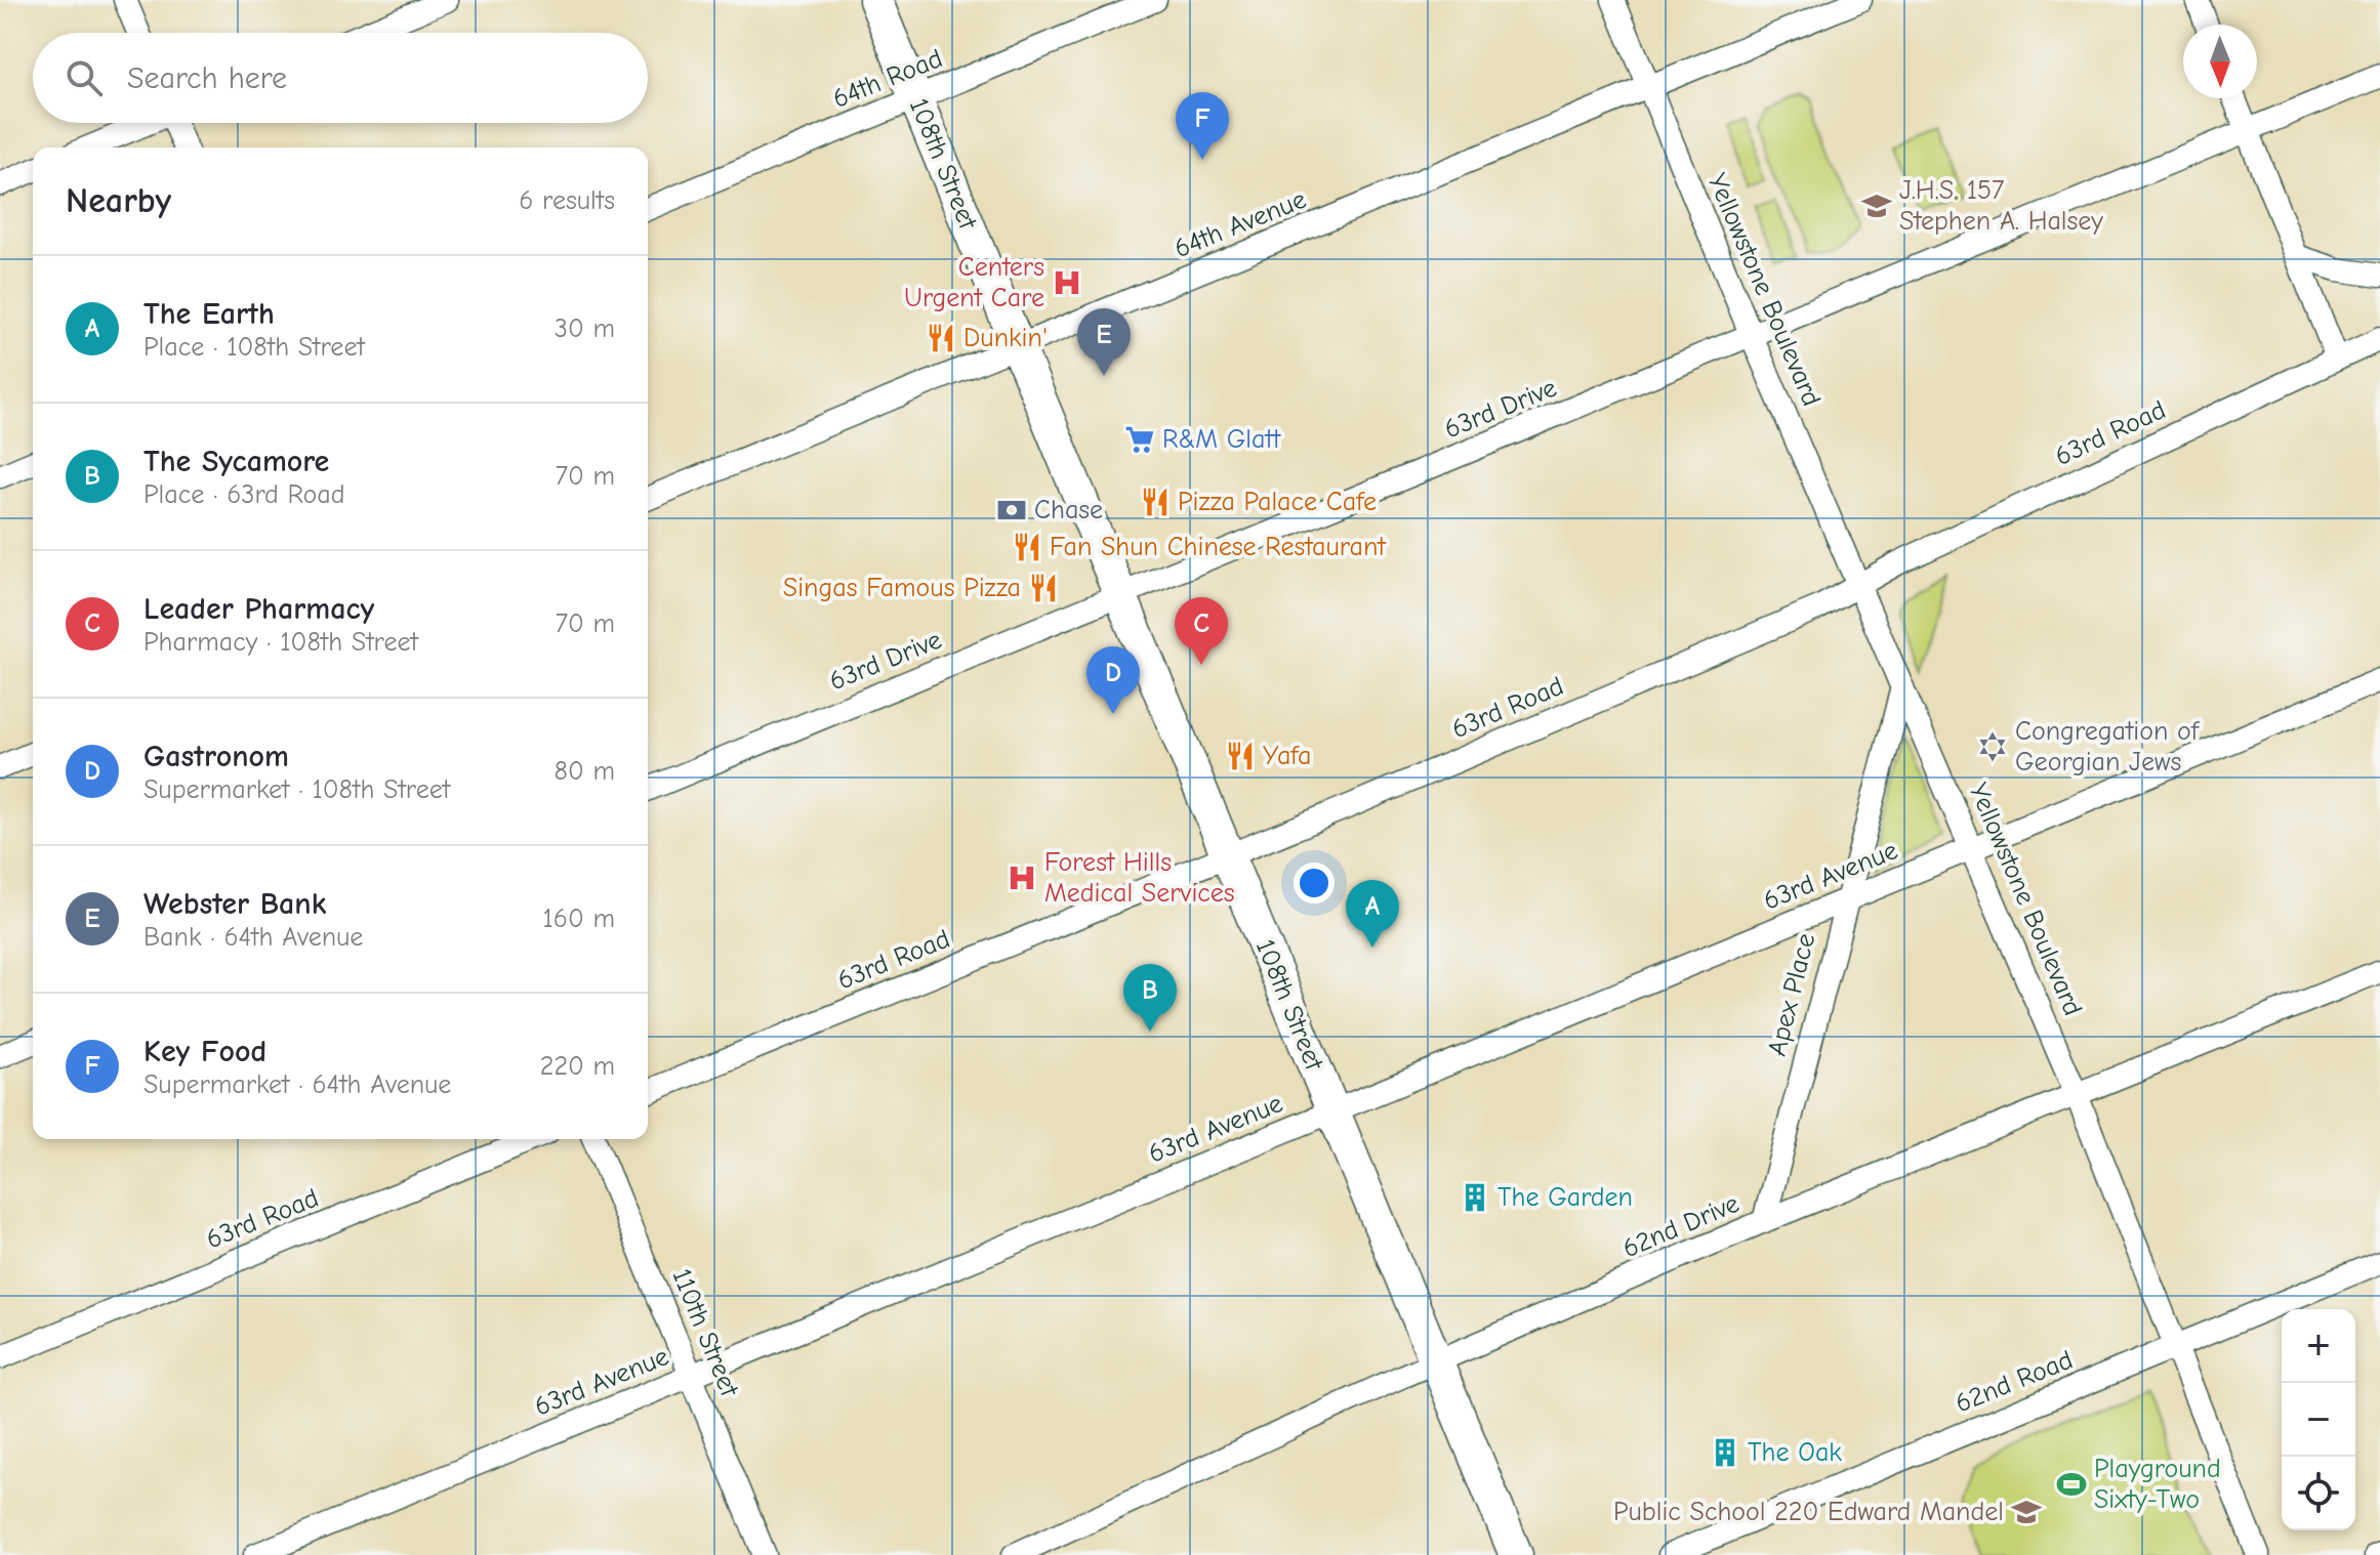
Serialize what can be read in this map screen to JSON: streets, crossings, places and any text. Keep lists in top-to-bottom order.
{
  "streets": {
    "main road": ["108th Street"],
    "street": [
      "64th Road",
      "64th Avenue",
      "Yellowstone Boulevard",
      "63rd Drive",
      "63rd Road",
      "63rd Avenue",
      "Apex Place",
      "62nd Drive",
      "110th Street",
      "62nd Road"
    ]
  },
  "crossings": [
    ["64th Road", "108th Street"],
    ["108th Street", "64th Avenue"],
    ["108th Street", "63rd Drive"],
    ["108th Street", "63rd Road"],
    ["108th Street", "63rd Avenue"],
    ["108th Street", "62nd Drive"],
    ["64th Avenue", "Yellowstone Boulevard"],
    ["Yellowstone Boulevard", "63rd Drive"],
    ["Yellowstone Boulevard", "63rd Road"],
    ["Yellowstone Boulevard", "63rd Avenue"],
    ["Yellowstone Boulevard", "Apex Place"],
    ["Yellowstone Boulevard", "62nd Drive"],
    ["Yellowstone Boulevard", "62nd Road"],
    ["63rd Avenue", "Apex Place"],
    ["63rd Avenue", "110th Street"],
    ["Apex Place", "62nd Drive"]
  ],
  "places": {
    "school or university": ["J.H.S. 157 Stephen A. Halsey", "Public School 220 Edward Mandel"],
    "hospital": ["Centers Urgent Care", "Forest Hills Medical Services"],
    "restaurant": [
      "Dunkin'",
      "Pizza Palace Cafe",
      "Fan Shun Chinese Restaurant",
      "Singas Famous Pizza",
      "Yafa"
    ],
    "supermarket": ["R&M Glatt"],
    "bank": ["Chase"],
    "synagogue": ["Congregation of Georgian Jews"],
    "building": ["The Garden", "The Oak"],
    "sports": ["Playground Sixty-Two"]
  },
  "north": "bottom",
  "page": {
    "search": "Search here",
    "pins": [
      "F",
      "E",
      "C",
      "D",
      "A",
      "B"
    ],
    "heading": ["Nearby", "6 results"],
    "list": [
      {
        "mark": "A",
        "name": "The Earth",
        "note": "Place · 108th Street",
        "value": "30 m"
      },
      {
        "mark": "B",
        "name": "The Sycamore",
        "note": "Place · 63rd Road",
        "value": "70 m"
      },
      {
        "mark": "C",
        "name": "Leader Pharmacy",
        "note": "Pharmacy · 108th Street",
        "value": "70 m"
      },
      {
        "mark": "D",
        "name": "Gastronom",
        "note": "Supermarket · 108th Street",
        "value": "80 m"
      },
      {
        "mark": "E",
        "name": "Webster Bank",
        "note": "Bank · 64th Avenue",
        "value": "160 m"
      },
      {
        "mark": "F",
        "name": "Key Food",
        "note": "Supermarket · 64th Avenue",
        "value": "220 m"
      }
    ],
    "map_buttons": ["+", "−"]
  }
}
